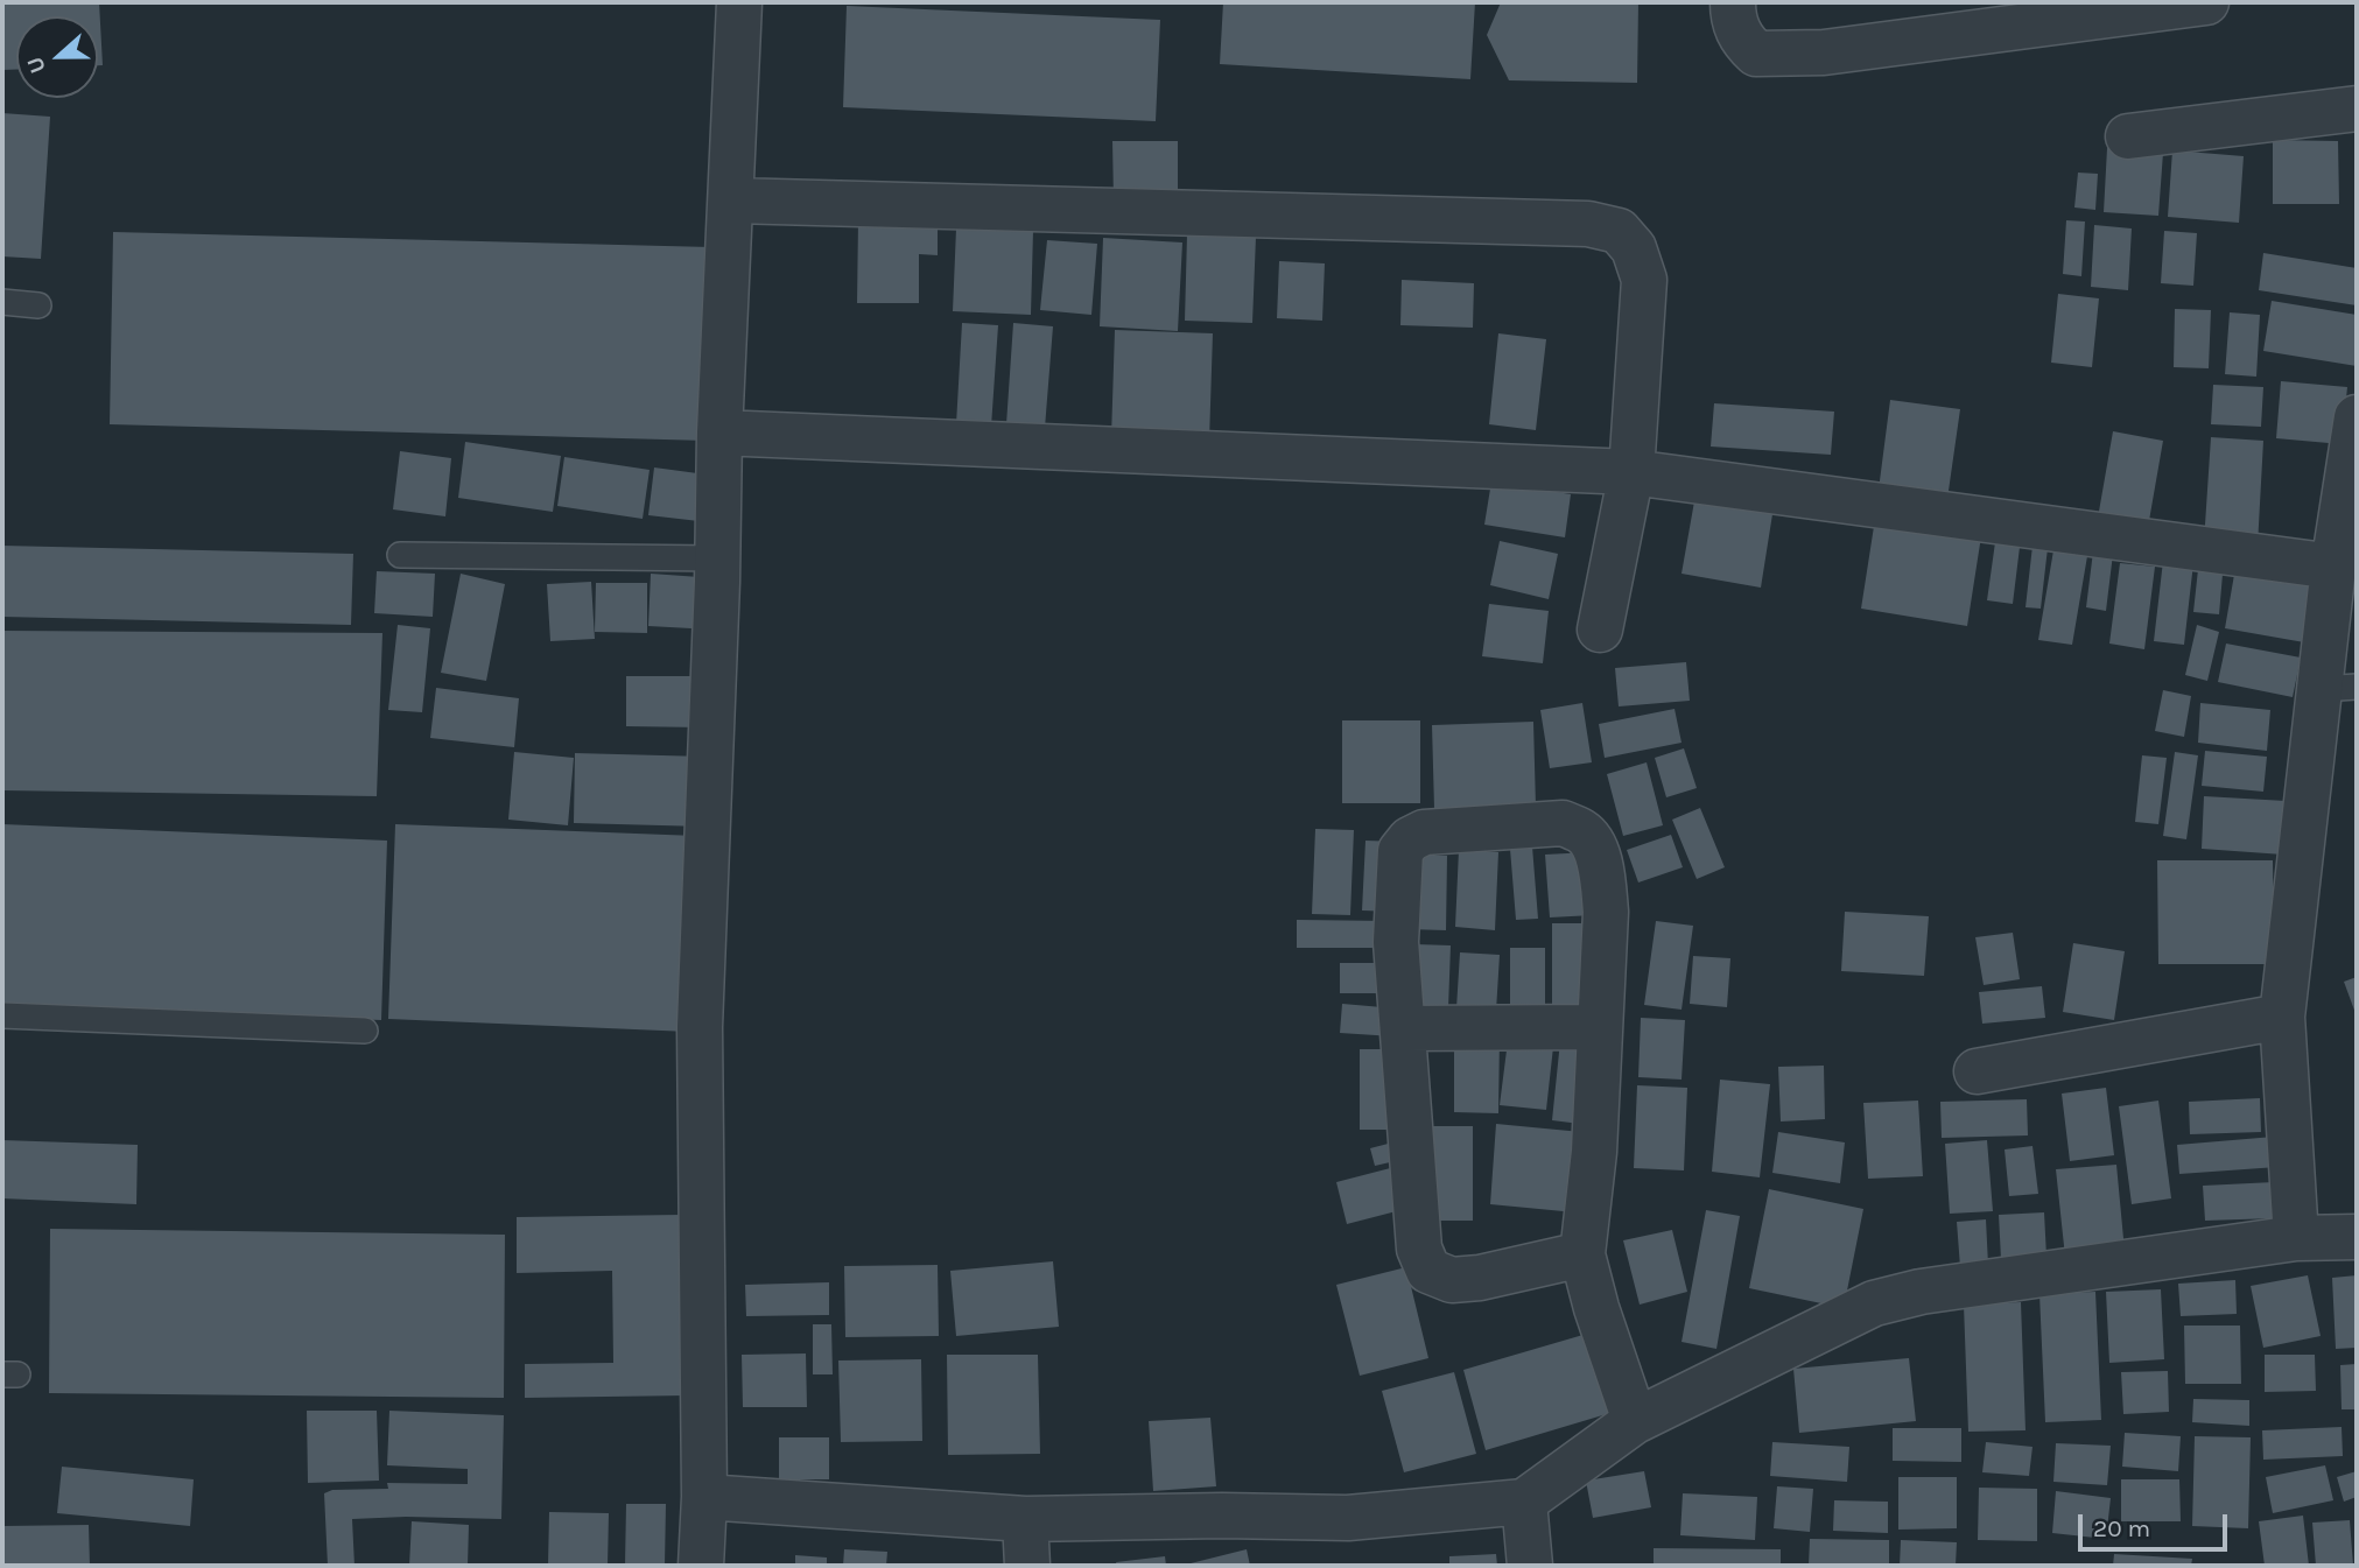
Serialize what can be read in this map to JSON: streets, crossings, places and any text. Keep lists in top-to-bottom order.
{
  "scale_bar": "20 m",
  "north": "left"
}
